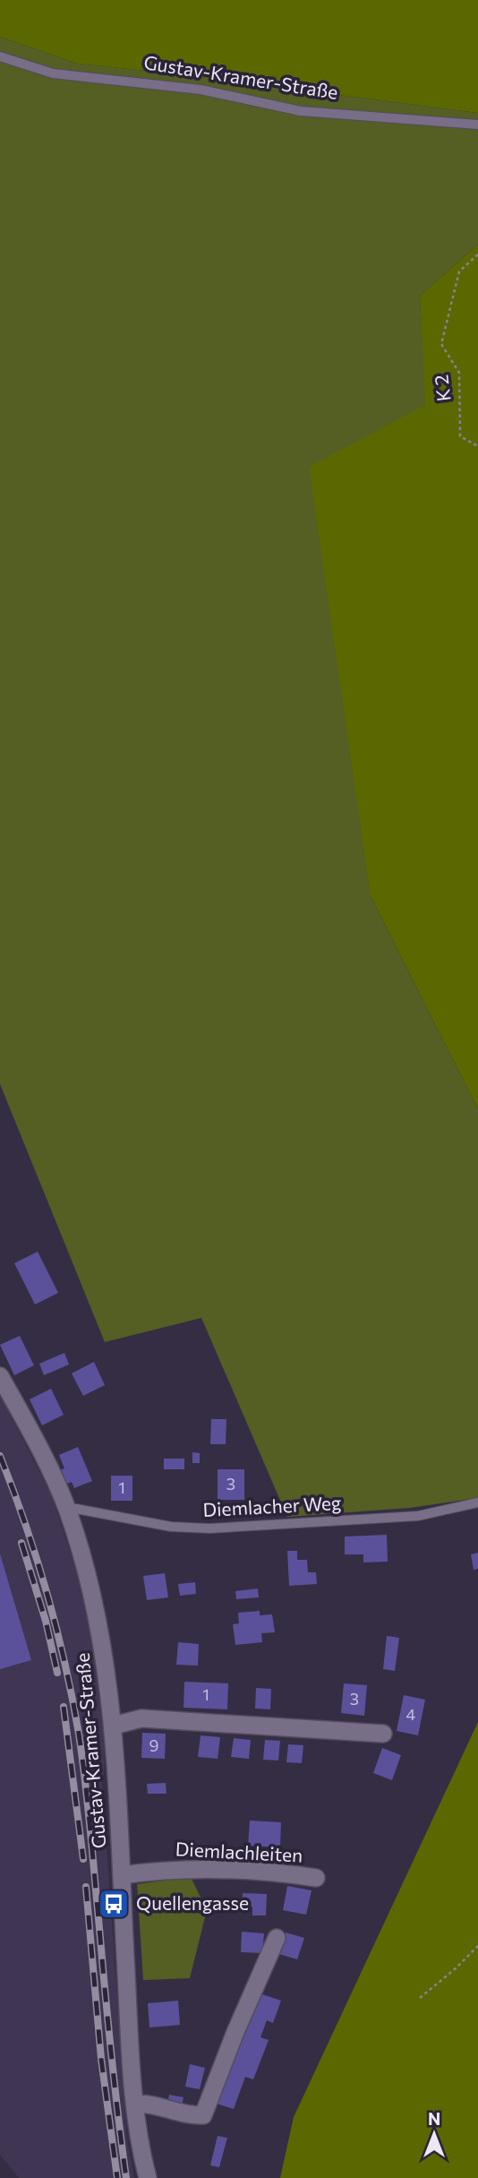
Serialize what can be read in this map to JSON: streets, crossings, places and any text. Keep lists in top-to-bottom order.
{
  "streets": {
    "street": ["Gustav-Kramer-Straße", "Diemlachleiten"],
    "lane": ["Diemlacher Weg"],
    "path": ["K 2"]
  },
  "crossings": [
    ["Gustav-Kramer-Straße", "Diemlacher Weg"],
    ["Gustav-Kramer-Straße", "Diemlachleiten"]
  ],
  "places": {
    "bus stop": ["Quellengasse"]
  },
  "house_numbers": [
    "3",
    "1",
    "1",
    "3",
    "4",
    "9"
  ],
  "north": "top"
}
